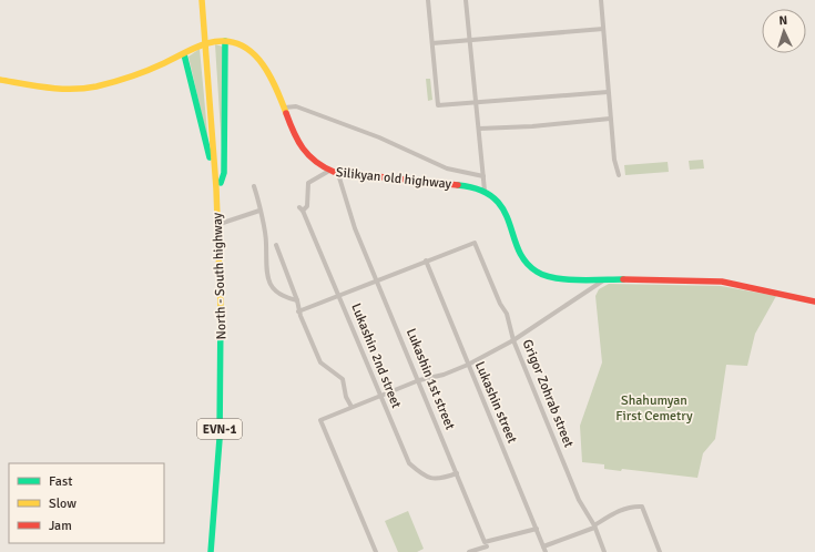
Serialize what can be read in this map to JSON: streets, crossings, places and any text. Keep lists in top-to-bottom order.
{
  "streets": {
    "main road": ["Silikyan old highway", "North - South highway", "EVN-1"],
    "street": [
      "Lukashin 2nd street",
      "Lukashin 1st street",
      "Grigor Zohrab street",
      "Lukashin street"
    ]
  },
  "crossings": [
    ["Silikyan old highway", "Lukashin 2nd street"],
    ["Silikyan old highway", "Lukashin 1st street"],
    ["Lukashin 2nd street", "Lukashin 1st street"],
    ["Grigor Zohrab street", "Lukashin street"]
  ],
  "parks": ["Shahumyan First Cemetry"],
  "legend": ["Fast", "Slow", "Jam"],
  "north": "top"
}
